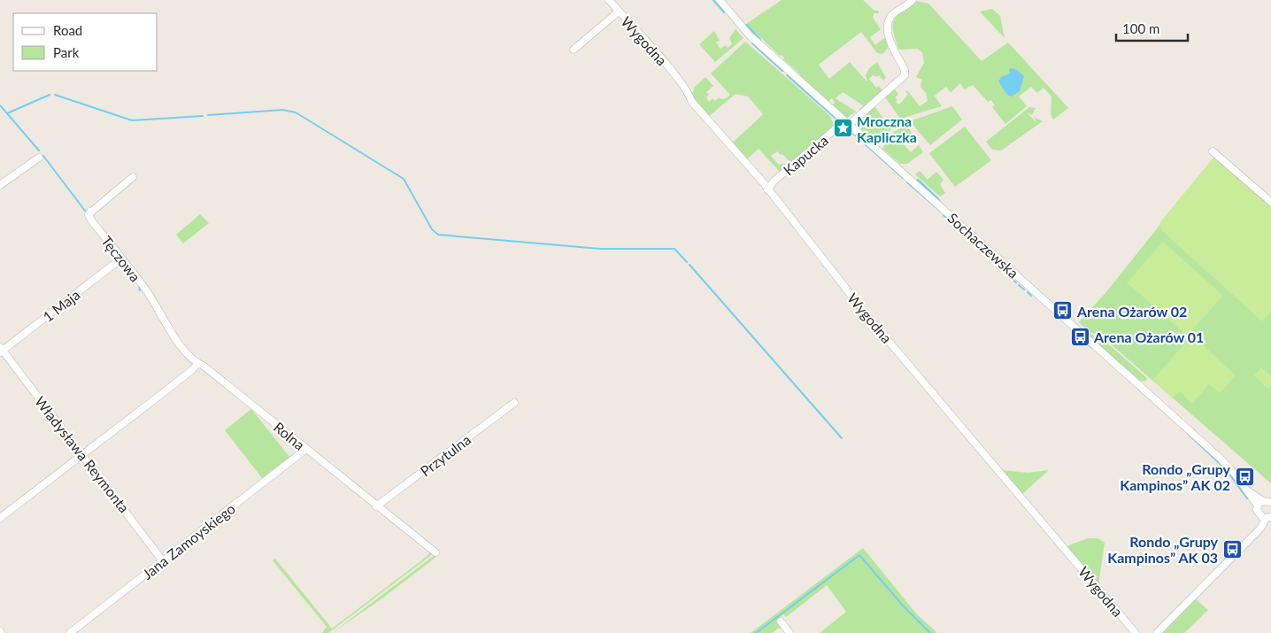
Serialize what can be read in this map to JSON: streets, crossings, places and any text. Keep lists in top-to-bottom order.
{
  "streets": {
    "street": [
      "Wygodna",
      "Kapucka",
      "Sochaczewska",
      "Tęczowa",
      "1 Maja",
      "Rolna",
      "Władysława Reymonta",
      "Przytulna",
      "Jana Zamoyskiego"
    ]
  },
  "crossings": [
    ["Wygodna", "Kapucka"],
    ["Kapucka", "Sochaczewska"],
    ["Tęczowa", "1 Maja"],
    ["Tęczowa", "Rolna"],
    ["1 Maja", "Władysława Reymonta"],
    ["Rolna", "Przytulna"],
    ["Rolna", "Jana Zamoyskiego"],
    ["Władysława Reymonta", "Jana Zamoyskiego"]
  ],
  "places": {
    "place": ["Mroczna Kapliczka"],
    "bus stop": [
      "Arena Ożarów 02",
      "Arena Ożarów 01",
      "Rondo „Grupy Kampinos” AK 02",
      "Rondo „Grupy Kampinos” AK 03"
    ]
  },
  "legend": ["Road", "Park"],
  "scale_bar": "100 m"
}
